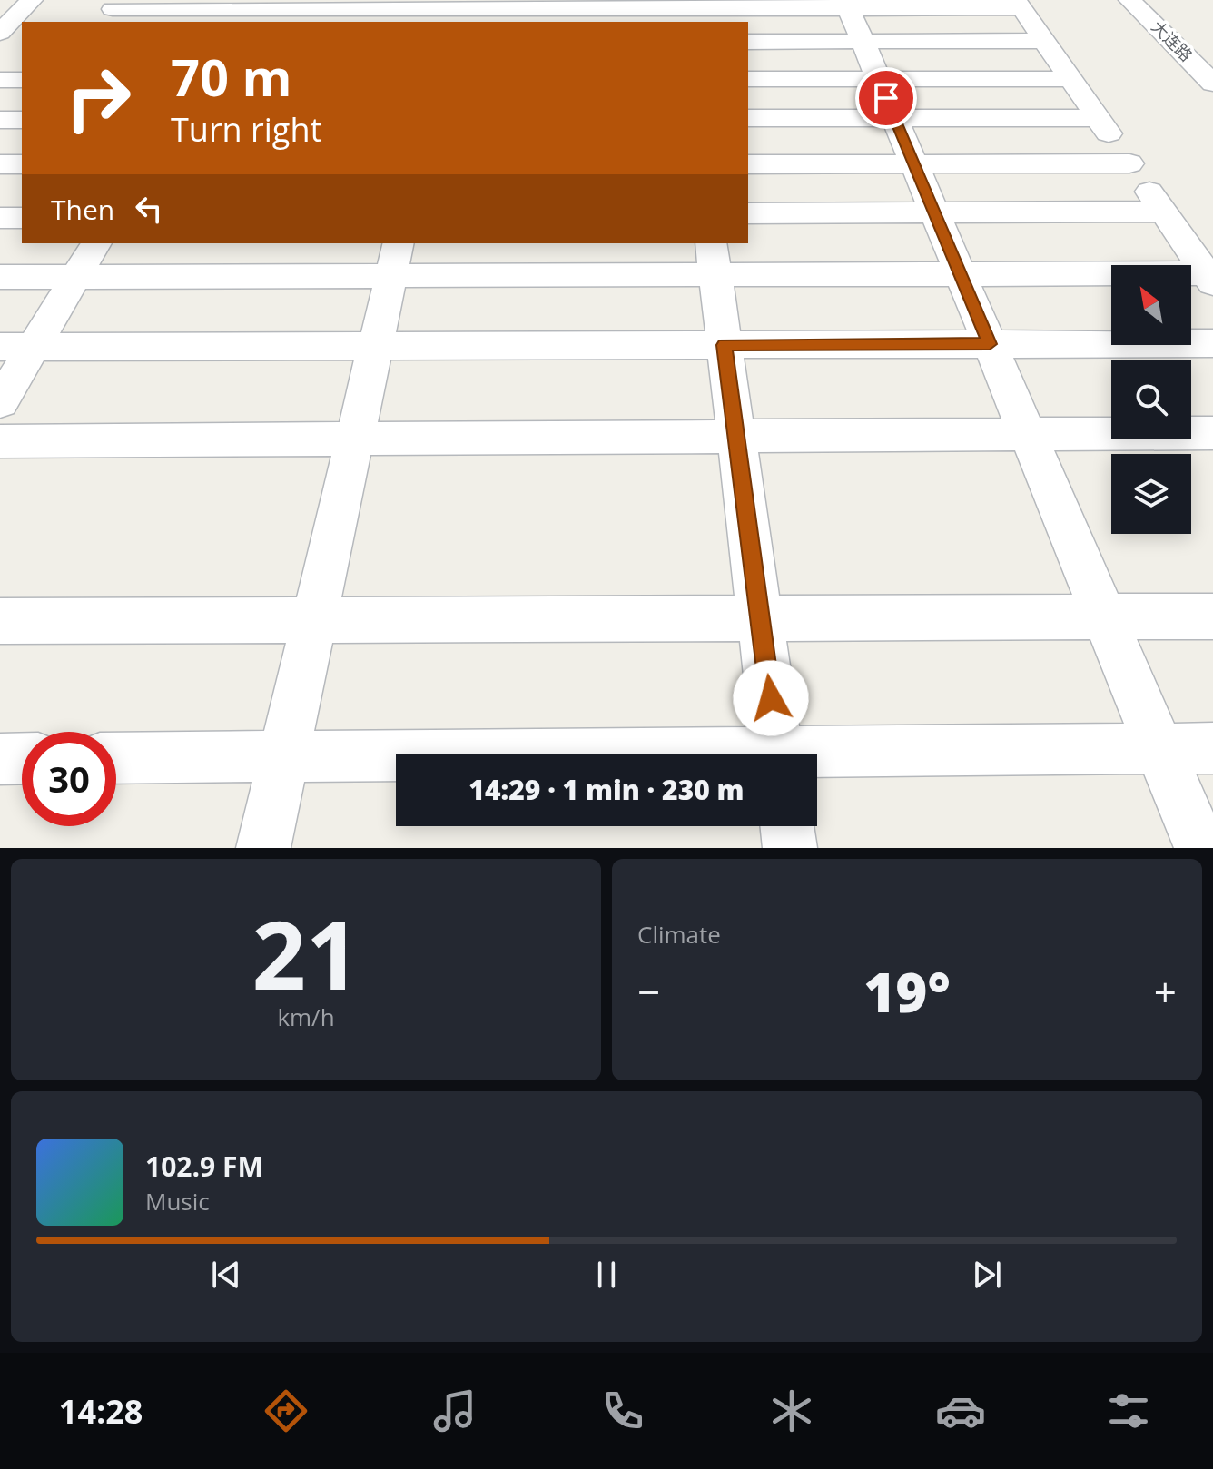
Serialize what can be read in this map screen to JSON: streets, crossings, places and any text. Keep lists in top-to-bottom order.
{
  "streets": {
    "street": ["大连路"]
  },
  "north": "top left",
  "page": {
    "turn": ["70 m", "Turn right"],
    "then": "Then",
    "limit": "30",
    "trip": "14:29 · 1 min · 230 m",
    "tile": [
      ["21", "km/h"],
      "Climate"
    ],
    "heat": ["−", "19°", "+"],
    "song": ["102.9 FM", "Music"],
    "tabs": "14:28"
  }
}
